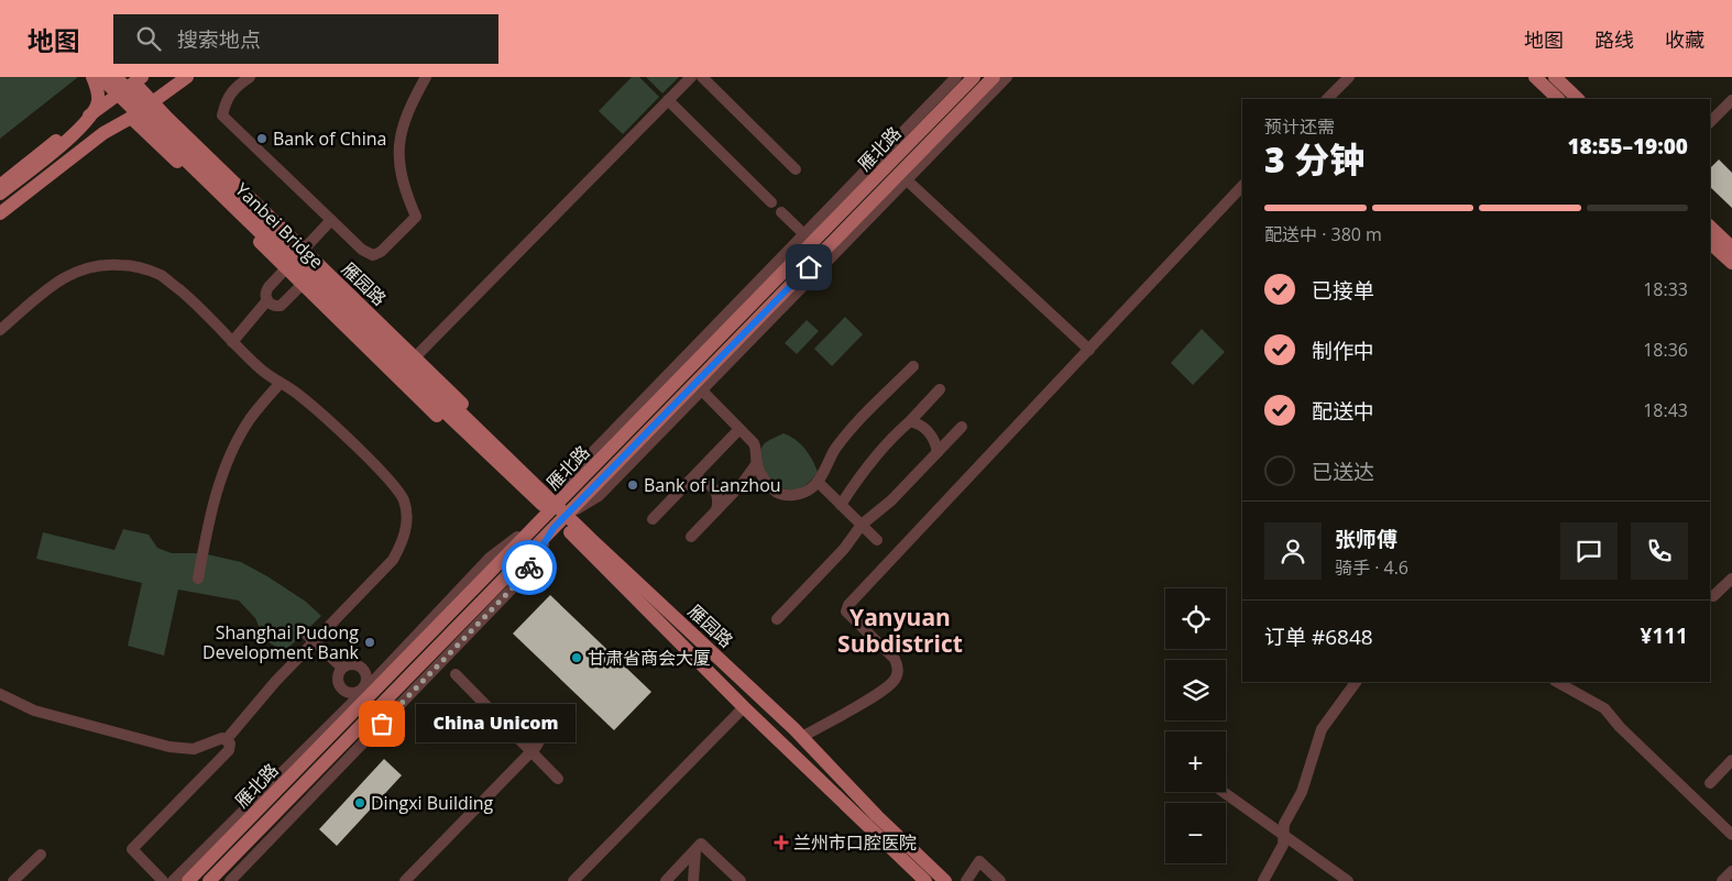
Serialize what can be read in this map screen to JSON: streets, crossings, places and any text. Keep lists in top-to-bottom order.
{
  "streets": {
    "main road": ["雁北路", "Yanbei Bridge", "雁园路"]
  },
  "crossings": [
    ["雁北路", "雁园路"],
    ["Yanbei Bridge", "雁园路"]
  ],
  "districts": ["Yanyuan Subdistrict"],
  "places": {
    "other": [
      "Bank of China",
      "Bank of Lanzhou",
      "Shanghai Pudong Development Bank",
      "甘肃省商会大厦",
      "China Unicom",
      "Dingxi Building"
    ],
    "health": ["兰州市口腔医院"]
  },
  "page": {
    "header": "地图",
    "search": "搜索地点",
    "nav": ["地图", "路线", "收藏"],
    "heading": ["3 分钟", "预计还需", "18:55–19:00"],
    "panel": [
      "张师傅",
      "骑手 · 4.6",
      "订单 #6848",
      "¥111"
    ],
    "bar": "配送中 · 380 m",
    "list": [
      ["已接单", "18:33"],
      ["制作中", "18:36"],
      ["配送中", "18:43"],
      "已送达"
    ],
    "map_buttons": ["+", "−"],
    "bubble": "China Unicom"
  }
}
